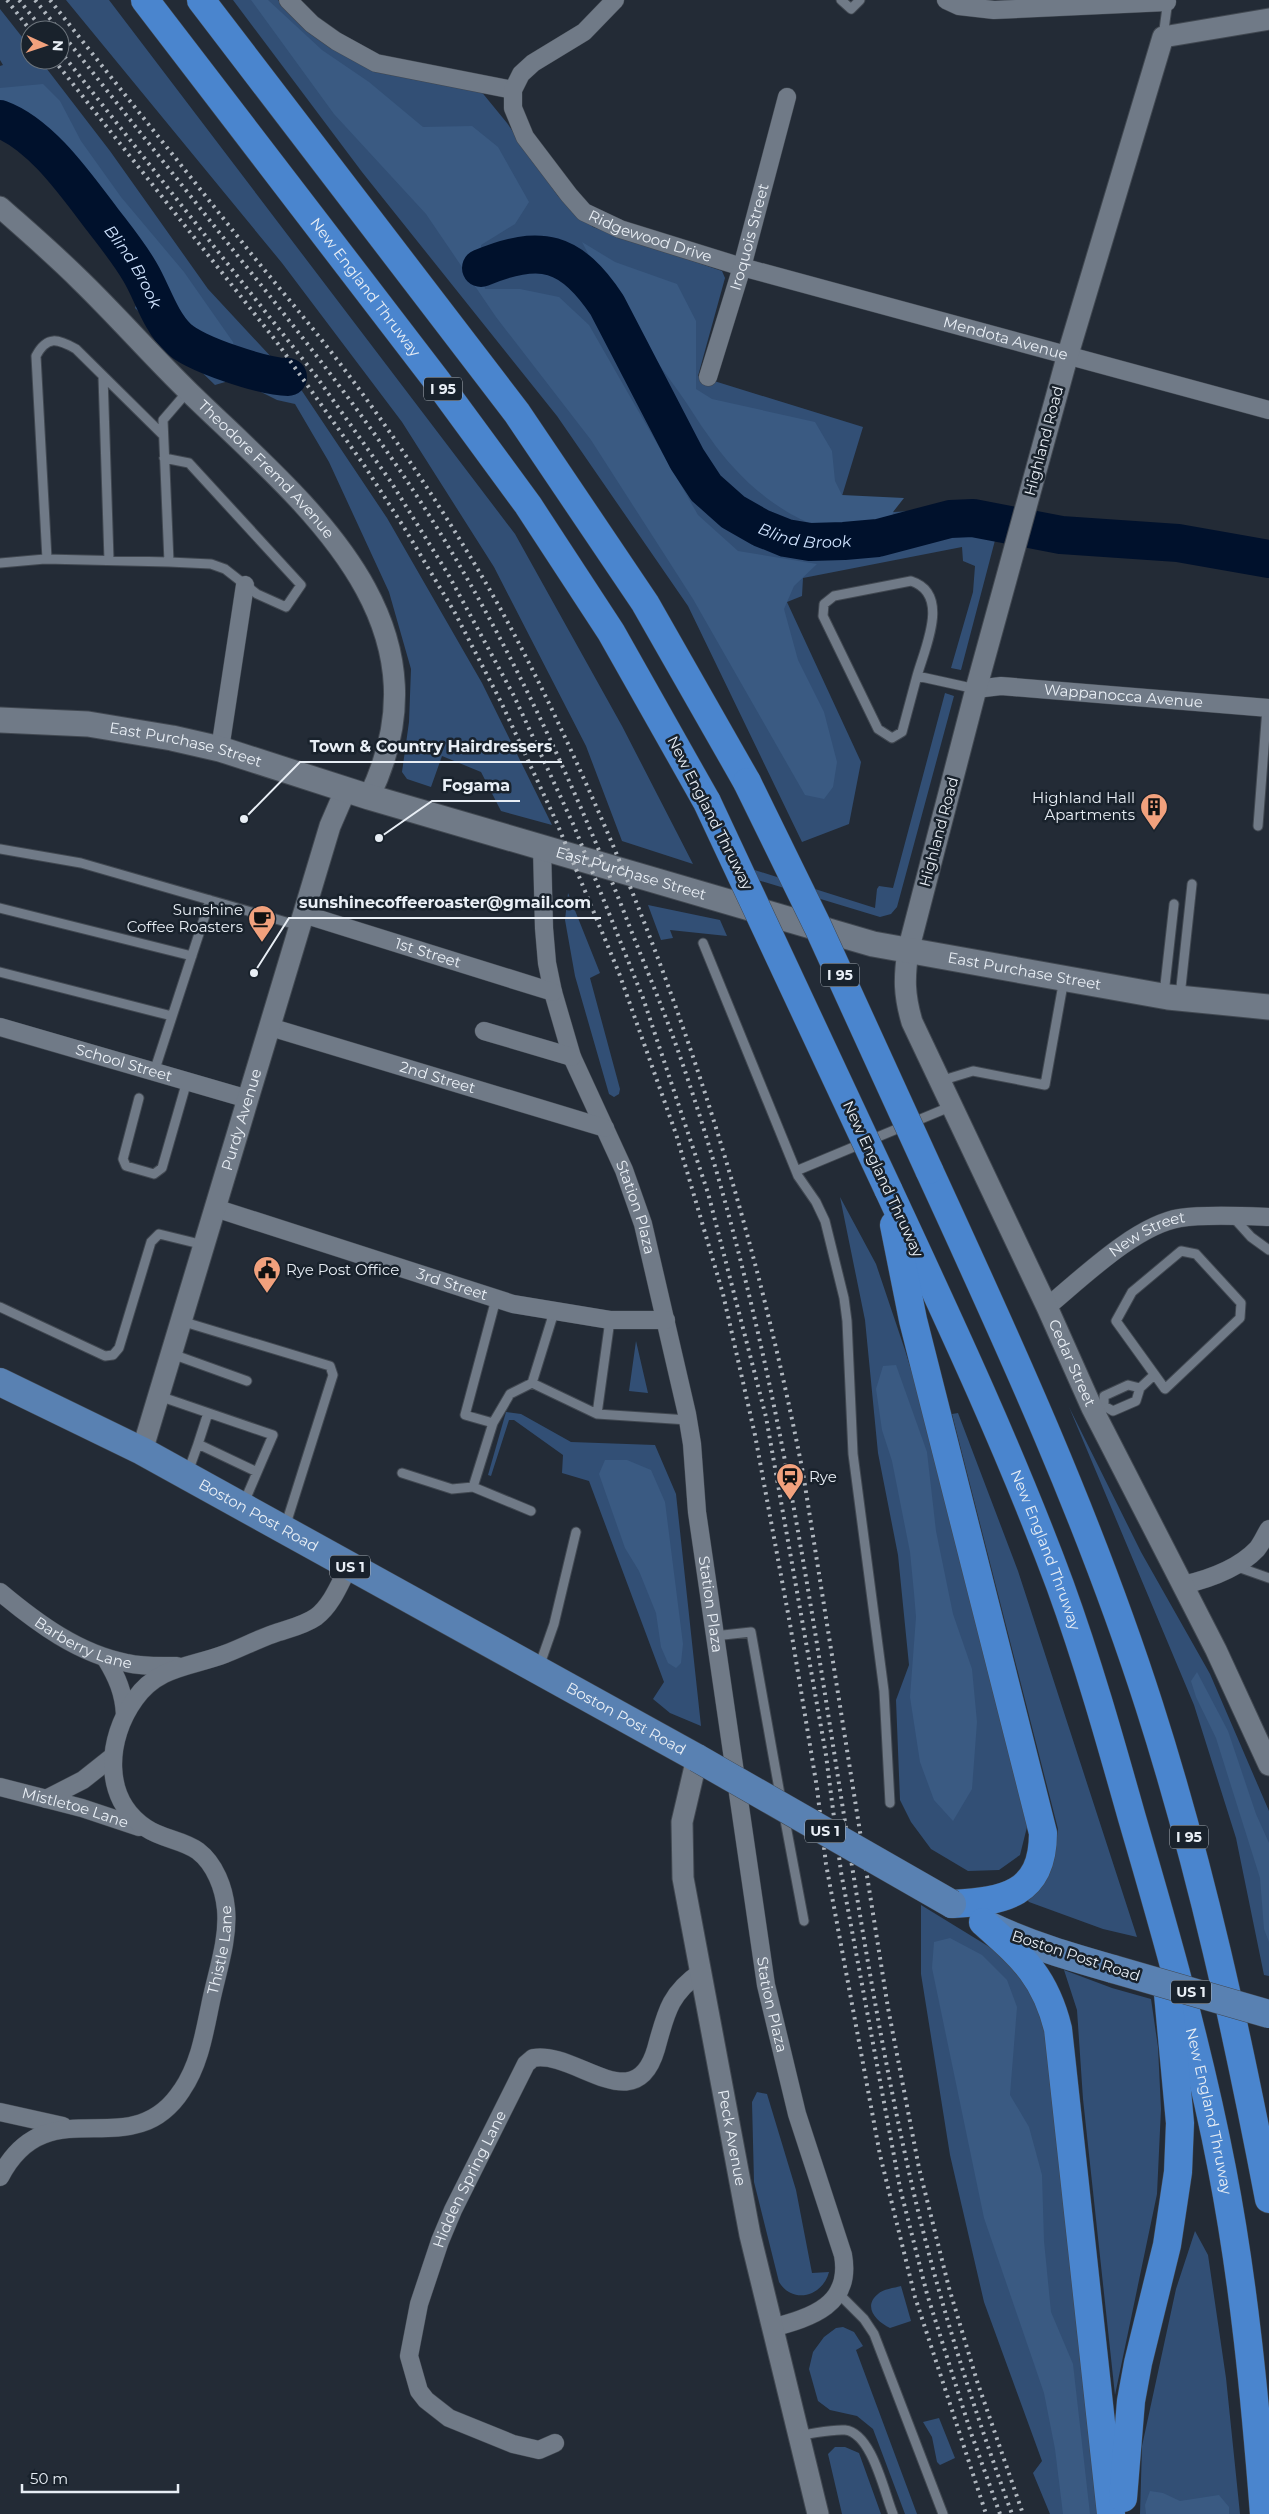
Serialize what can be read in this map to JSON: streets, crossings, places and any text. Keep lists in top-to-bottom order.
{
  "streets": {
    "highway": ["New England Thruway", "I 95"],
    "main road": ["East Purchase Street", "Boston Post Road", "US 1"],
    "street": [
      "Ridgewood Drive",
      "Iroquois Street",
      "Mendota Avenue",
      "Highland Road",
      "Theodore Fremd Avenue",
      "Wappanocca Avenue",
      "1st Street",
      "School Street",
      "2nd Street",
      "Purdy Avenue",
      "Station Plaza",
      "New Street",
      "3rd Street",
      "Cedar Street",
      "Barberry Lane",
      "Mistletoe Lane",
      "Thistle Lane",
      "Peck Avenue",
      "Hidden Spring Lane"
    ]
  },
  "crossings": [
    ["Ridgewood Drive", "Iroquois Street"],
    ["Ridgewood Drive", "Mendota Avenue"],
    ["Iroquois Street", "Mendota Avenue"],
    ["Mendota Avenue", "Highland Road"],
    ["Highland Road", "Wappanocca Avenue"],
    ["Highland Road", "East Purchase Street"],
    ["Highland Road", "Cedar Street"],
    ["Theodore Fremd Avenue", "East Purchase Street"],
    ["East Purchase Street", "Purdy Avenue"],
    ["East Purchase Street", "Station Plaza"],
    ["East Purchase Street", "Cedar Street"],
    ["1st Street", "Purdy Avenue"],
    ["1st Street", "Station Plaza"],
    ["School Street", "Purdy Avenue"],
    ["2nd Street", "Purdy Avenue"],
    ["2nd Street", "Station Plaza"],
    ["Purdy Avenue", "3rd Street"],
    ["Purdy Avenue", "Boston Post Road"],
    ["Station Plaza", "3rd Street"],
    ["New Street", "Cedar Street"],
    ["Boston Post Road", "Thistle Lane"],
    ["Boston Post Road", "Peck Avenue"],
    ["Barberry Lane", "Thistle Lane"],
    ["Mistletoe Lane", "Thistle Lane"],
    ["Peck Avenue", "Hidden Spring Lane"]
  ],
  "water": ["Blind Brook"],
  "places": {
    "other": ["Town & Country Hairdressers", "Fogama", "sunshinecoffeeroaster@gmail.com"],
    "building": ["Highland Hall Apartments"],
    "cafe": ["Sunshine Coffee Roasters"],
    "public building": ["Rye Post Office"],
    "station": ["Rye"]
  },
  "scale_bar": "50 m",
  "north": "right"
}
